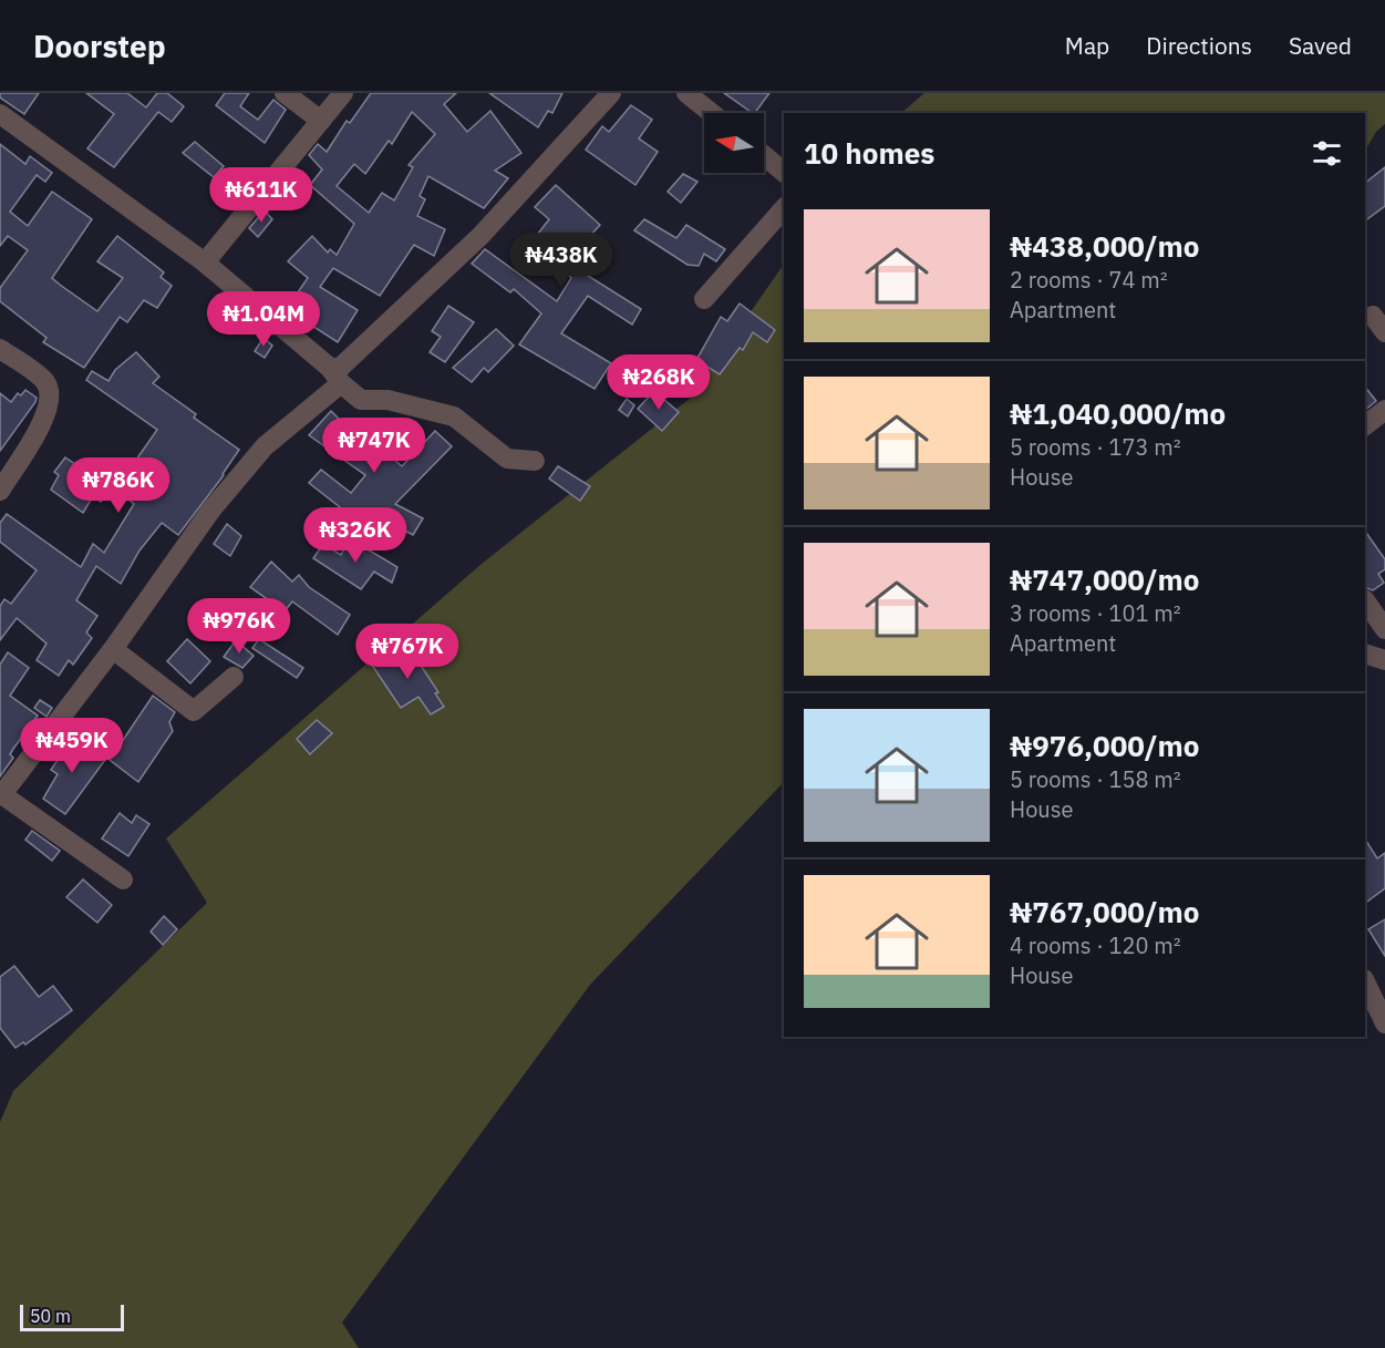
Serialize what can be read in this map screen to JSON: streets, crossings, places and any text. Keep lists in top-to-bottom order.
{
  "scale_bar": "50 m",
  "north": "left",
  "page": {
    "header": "Doorstep",
    "nav": ["Map", "Directions", "Saved"],
    "heading": "10 homes",
    "price": [
      "₦611K",
      "₦438K",
      "₦1.04M",
      "₦268K",
      "₦747K",
      "₦786K",
      "₦326K",
      "₦976K",
      "₦767K",
      "₦459K"
    ],
    "list": [
      {
        "name": "₦438,000/mo",
        "note": "2 rooms · 74 m² · Apartment"
      },
      {
        "name": "₦1,040,000/mo",
        "note": "5 rooms · 173 m² · House"
      },
      {
        "name": "₦747,000/mo",
        "note": "3 rooms · 101 m² · Apartment"
      },
      {
        "name": "₦976,000/mo",
        "note": "5 rooms · 158 m² · House"
      },
      {
        "name": "₦767,000/mo",
        "note": "4 rooms · 120 m² · House"
      }
    ],
    "scale": "50 m"
  }
}
